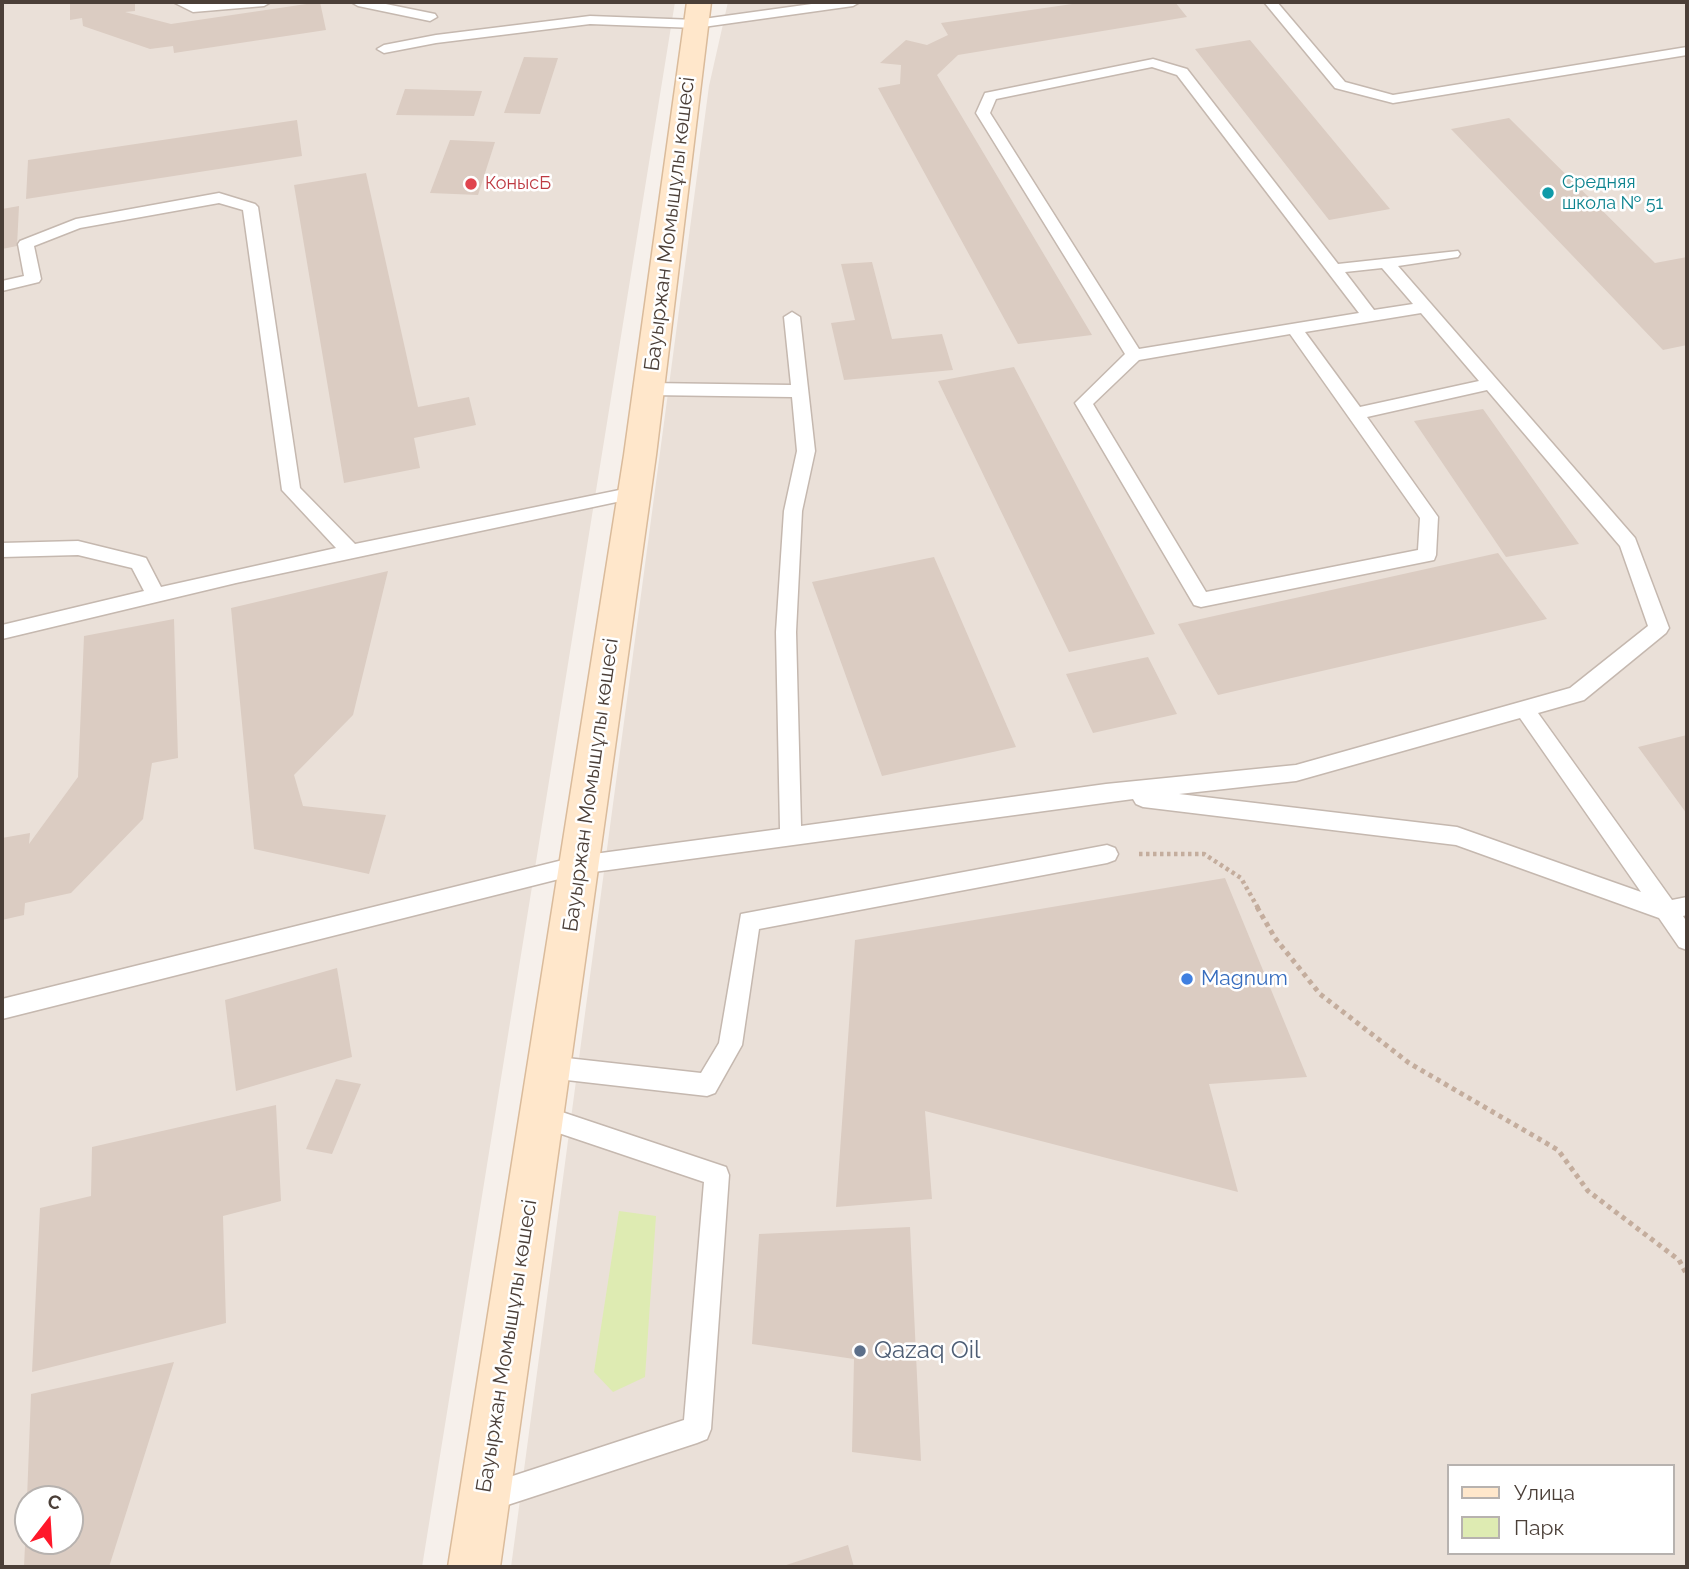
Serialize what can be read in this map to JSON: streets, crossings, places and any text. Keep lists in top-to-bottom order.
{
  "streets": {
    "street": ["Бауыржан Момышұлы көшесі"]
  },
  "places": [
    "КонысБ",
    "Средняя школа № 51",
    "Magnum",
    "Qazaq Oil"
  ],
  "legend": ["Улица", "Парк"],
  "north": "top"
}
